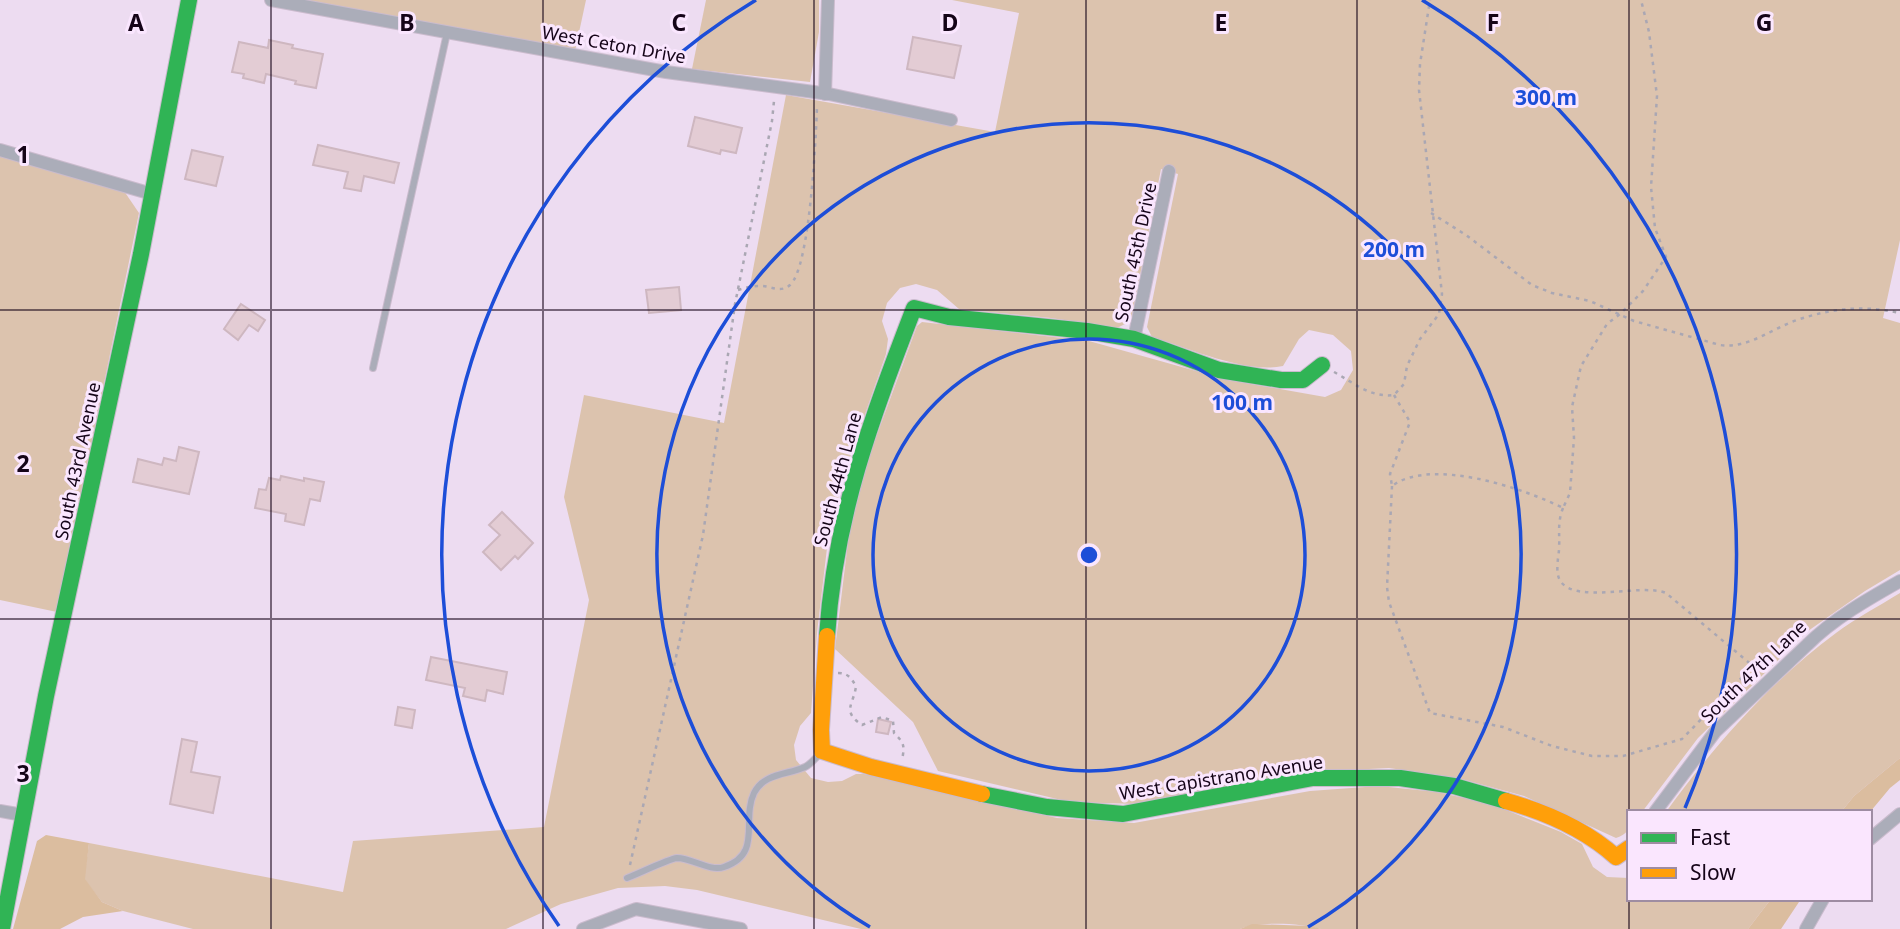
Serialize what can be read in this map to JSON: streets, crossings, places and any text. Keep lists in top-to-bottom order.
{
  "streets": {
    "street": [
      "West Ceton Drive",
      "South 45th Drive",
      "South 43rd Avenue",
      "South 44th Lane",
      "South 47th Lane",
      "West Capistrano Avenue"
    ]
  },
  "crossings": [
    ["South 45th Drive", "South 44th Lane"],
    ["South 44th Lane", "West Capistrano Avenue"]
  ],
  "legend": ["Fast", "Slow"],
  "grid": {
    "columns": [
      "A",
      "B",
      "C",
      "D",
      "E",
      "F",
      "G"
    ],
    "rows": ["1", "2", "3"]
  },
  "rings": ["300 m", "200 m", "100 m"]
}
